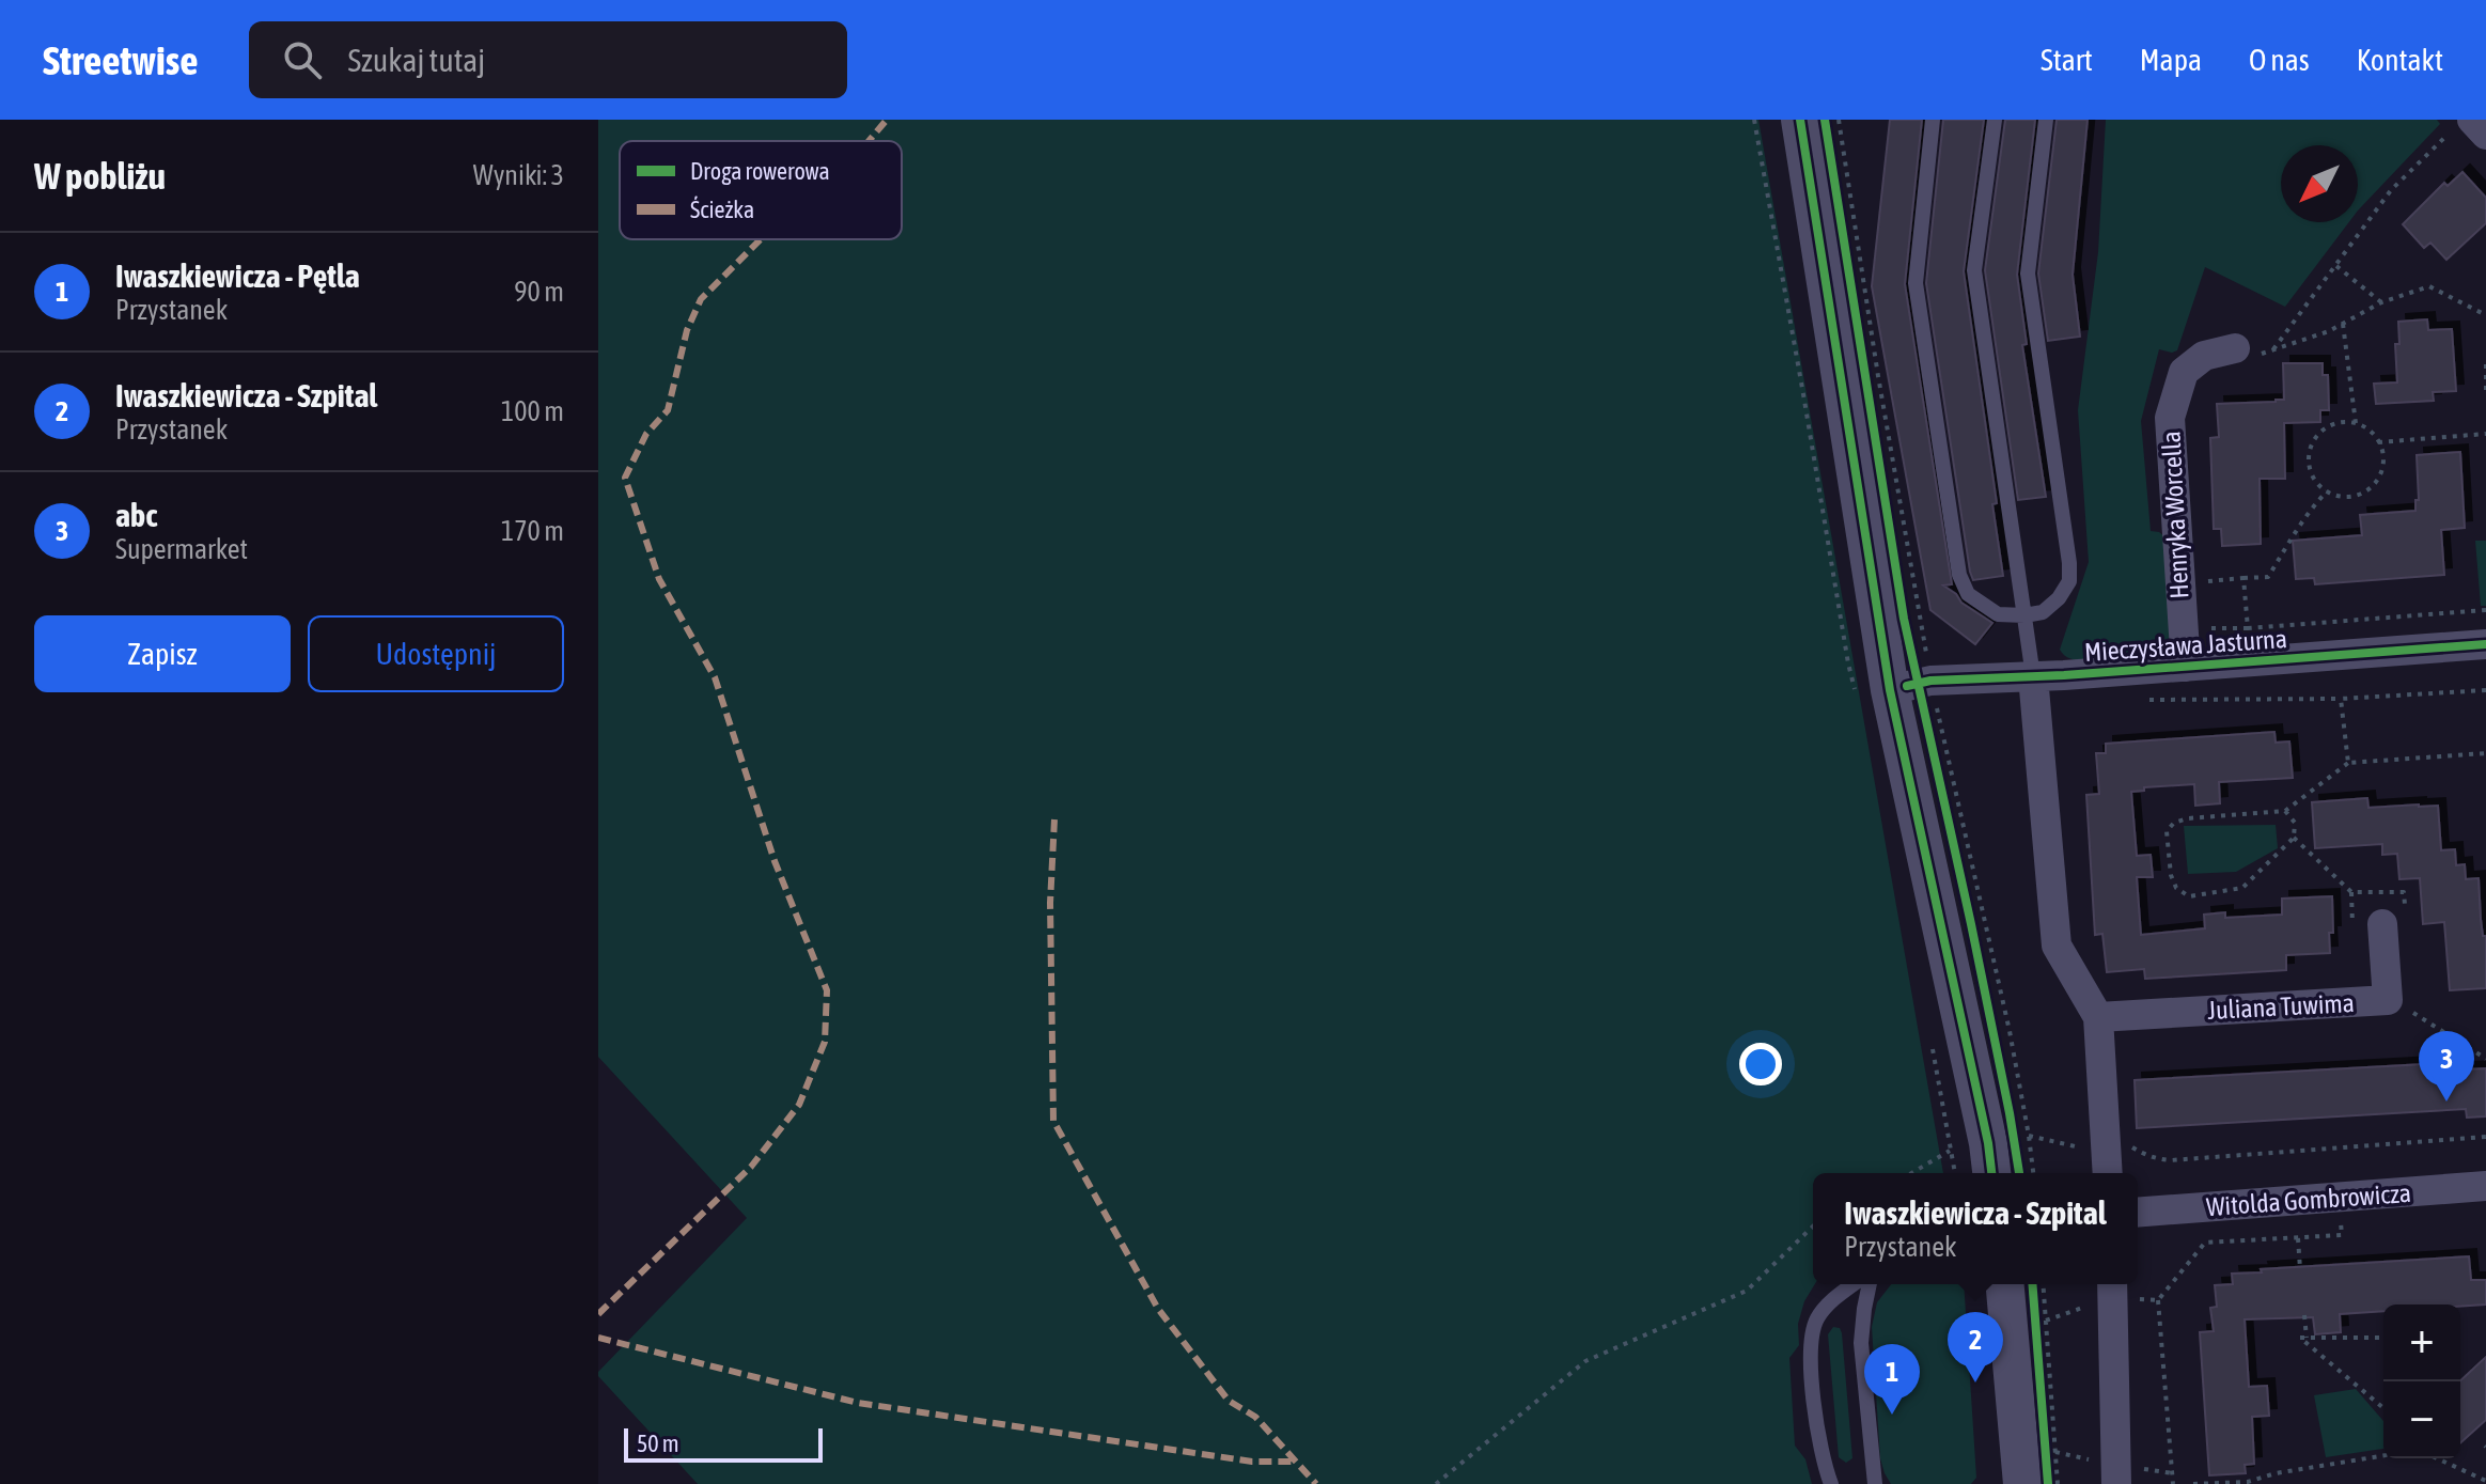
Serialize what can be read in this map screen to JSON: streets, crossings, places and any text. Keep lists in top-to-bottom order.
{
  "streets": {
    "street": [
      "Henryka Worcella",
      "Mieczysława Jasturna",
      "Juliana Tuwima",
      "Witolda Gombrowicza"
    ]
  },
  "crossings": [
    ["Henryka Worcella", "Mieczysława Jasturna"]
  ],
  "legend": ["Droga rowerowa", "Ścieżka"],
  "scale_bar": "50 m",
  "north": "bottom left",
  "page": {
    "header": "Streetwise",
    "search": "Szukaj tutaj",
    "nav": [
      "Start",
      "Mapa",
      "O nas",
      "Kontakt"
    ],
    "heading": ["W pobliżu", "Wyniki: 3"],
    "list": [
      {
        "mark": "1",
        "name": "Iwaszkiewicza - Pętla",
        "note": "Przystanek",
        "value": "90 m"
      },
      {
        "mark": "2",
        "name": "Iwaszkiewicza - Szpital",
        "note": "Przystanek",
        "value": "100 m"
      },
      {
        "mark": "3",
        "name": "abc",
        "note": "Supermarket",
        "value": "170 m"
      }
    ],
    "buttons": ["Zapisz", "Udostępnij"],
    "pins": ["3", "2", "1"],
    "popup": ["Iwaszkiewicza - Szpital", "Przystanek"],
    "map_buttons": ["+", "−"],
    "scale": "50 m"
  }
}
